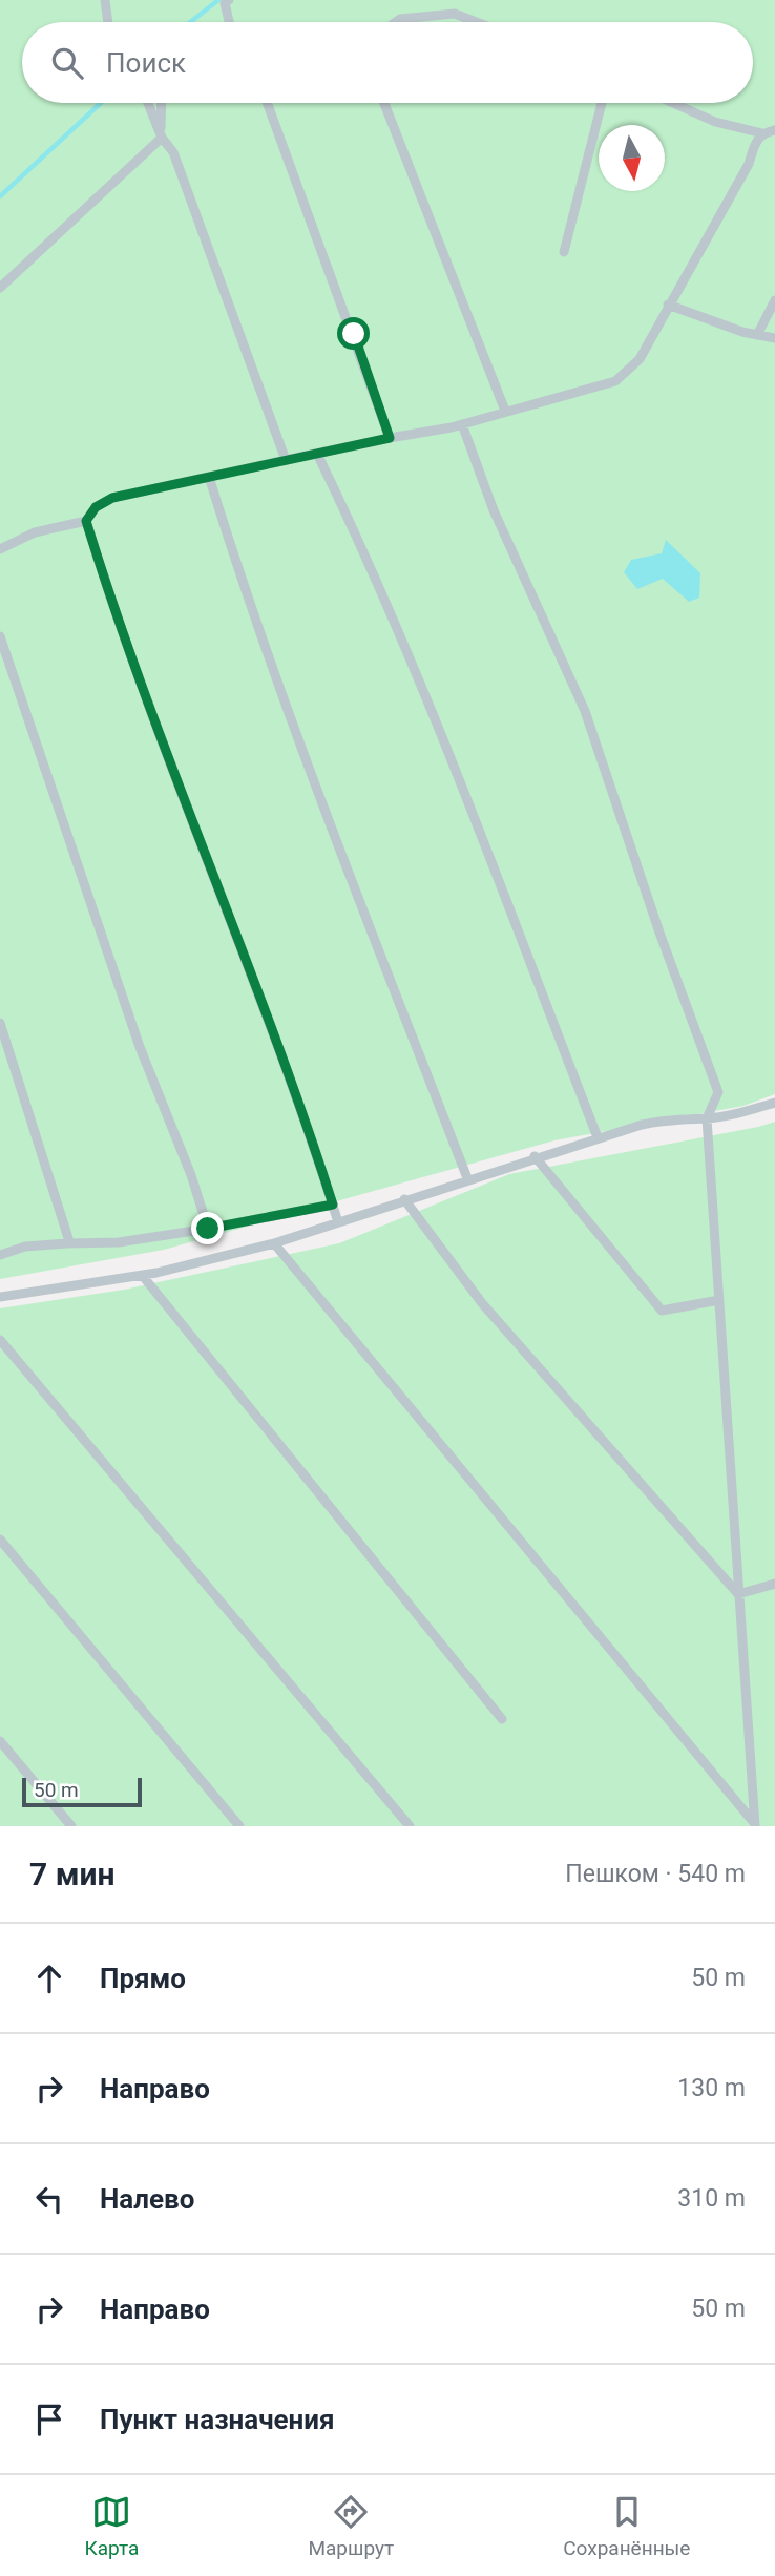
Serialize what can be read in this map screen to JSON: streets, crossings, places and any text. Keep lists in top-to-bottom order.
{
  "scale_bar": "50 m",
  "north": "bottom",
  "page": {
    "search": "Поиск",
    "scale": "50 m",
    "heading": ["7 мин", "Пешком · 540 m"],
    "list": [
      ["Прямо", "50 m"],
      ["Направо", "130 m"],
      ["Налево", "310 m"],
      ["Направо", "50 m"],
      "Пункт назначения"
    ],
    "nav": ["Карта", "Маршрут", "Сохранённые"]
  }
}
